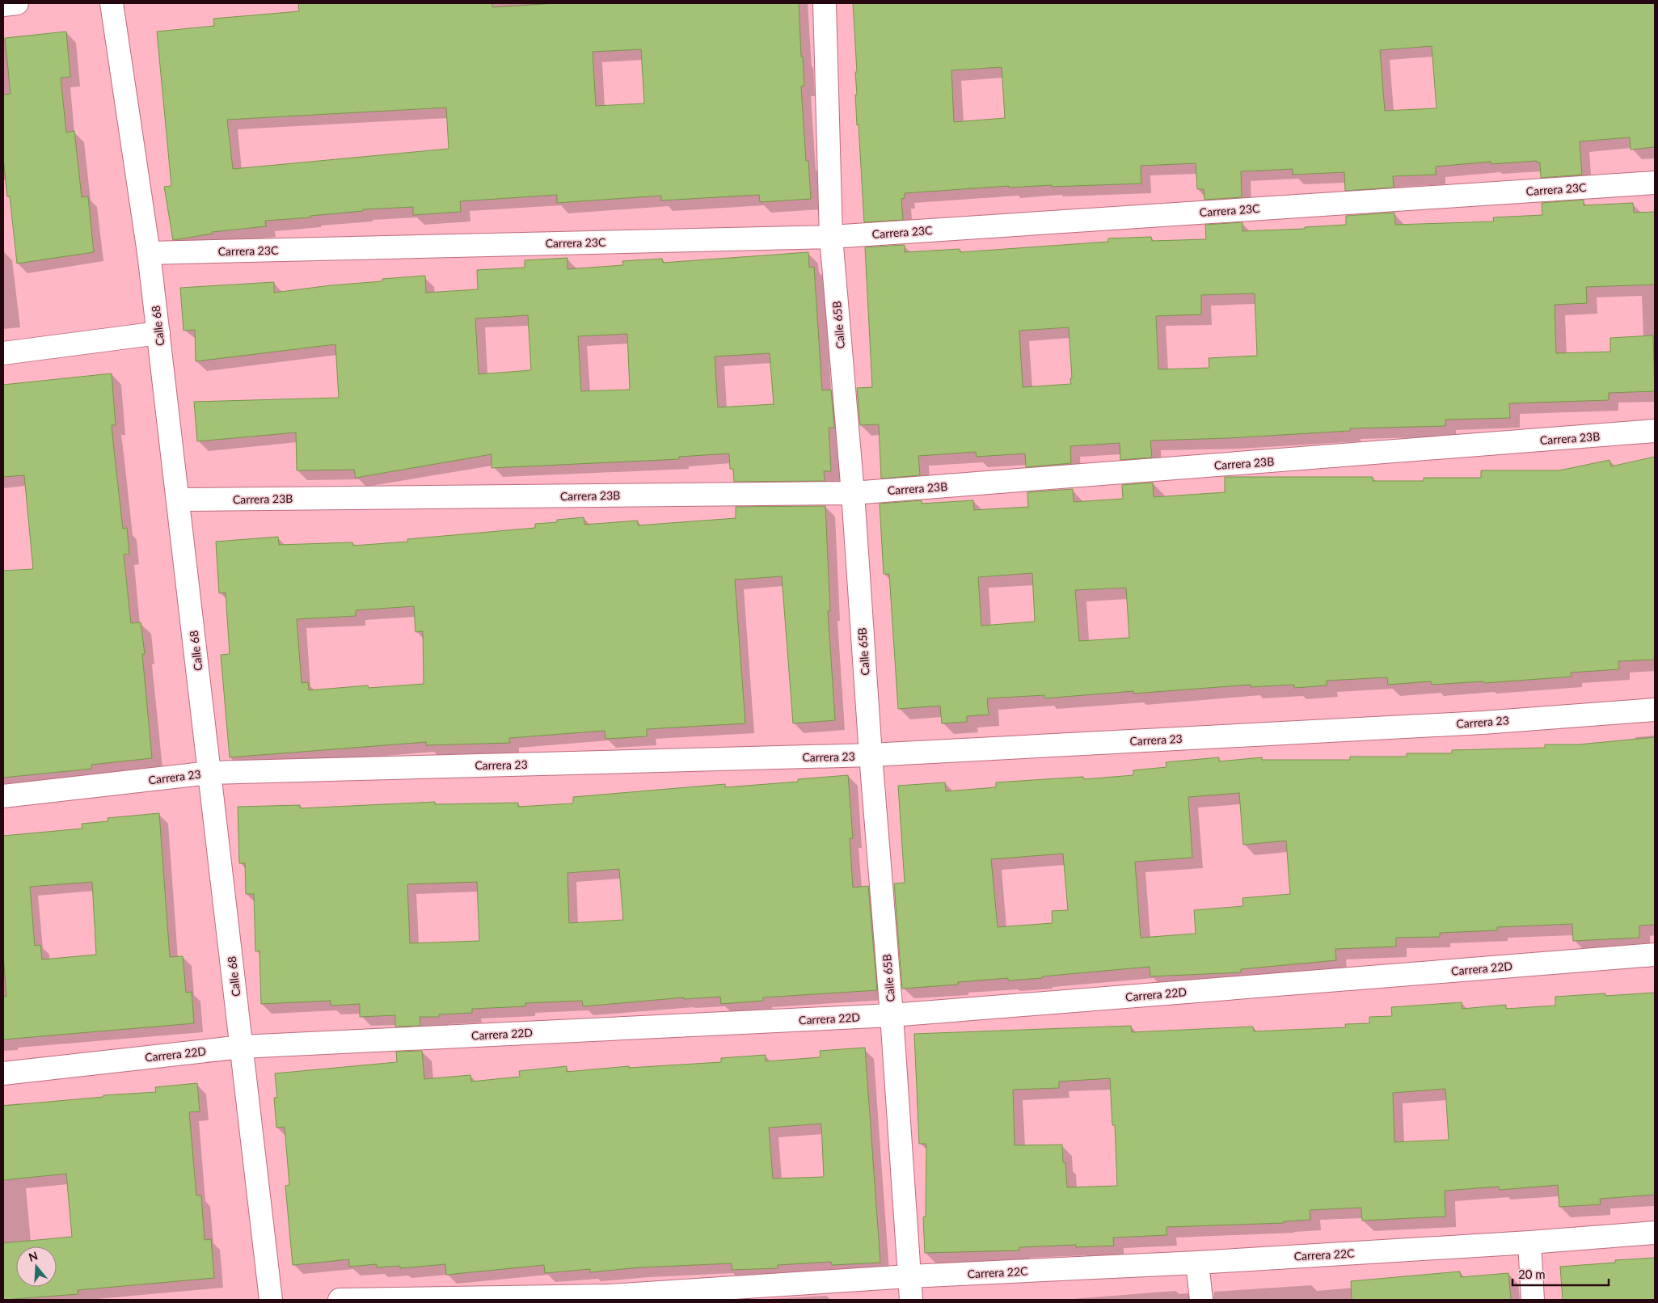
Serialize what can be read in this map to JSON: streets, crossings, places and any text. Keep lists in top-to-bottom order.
{
  "streets": {
    "street": [
      "Carrera 23C",
      "Calle 65B",
      "Calle 68",
      "Carrera 23B",
      "Carrera 23",
      "Carrera 22D",
      "Carrera 22C"
    ]
  },
  "crossings": [
    ["Carrera 23C", "Calle 65B"],
    ["Carrera 23C", "Calle 68"],
    ["Calle 65B", "Carrera 23B"],
    ["Calle 65B", "Carrera 23"],
    ["Calle 65B", "Carrera 22D"],
    ["Calle 65B", "Carrera 22C"],
    ["Calle 68", "Carrera 23B"],
    ["Calle 68", "Carrera 23"],
    ["Calle 68", "Carrera 22D"]
  ],
  "scale_bar": "20 m",
  "north": "top"
}
